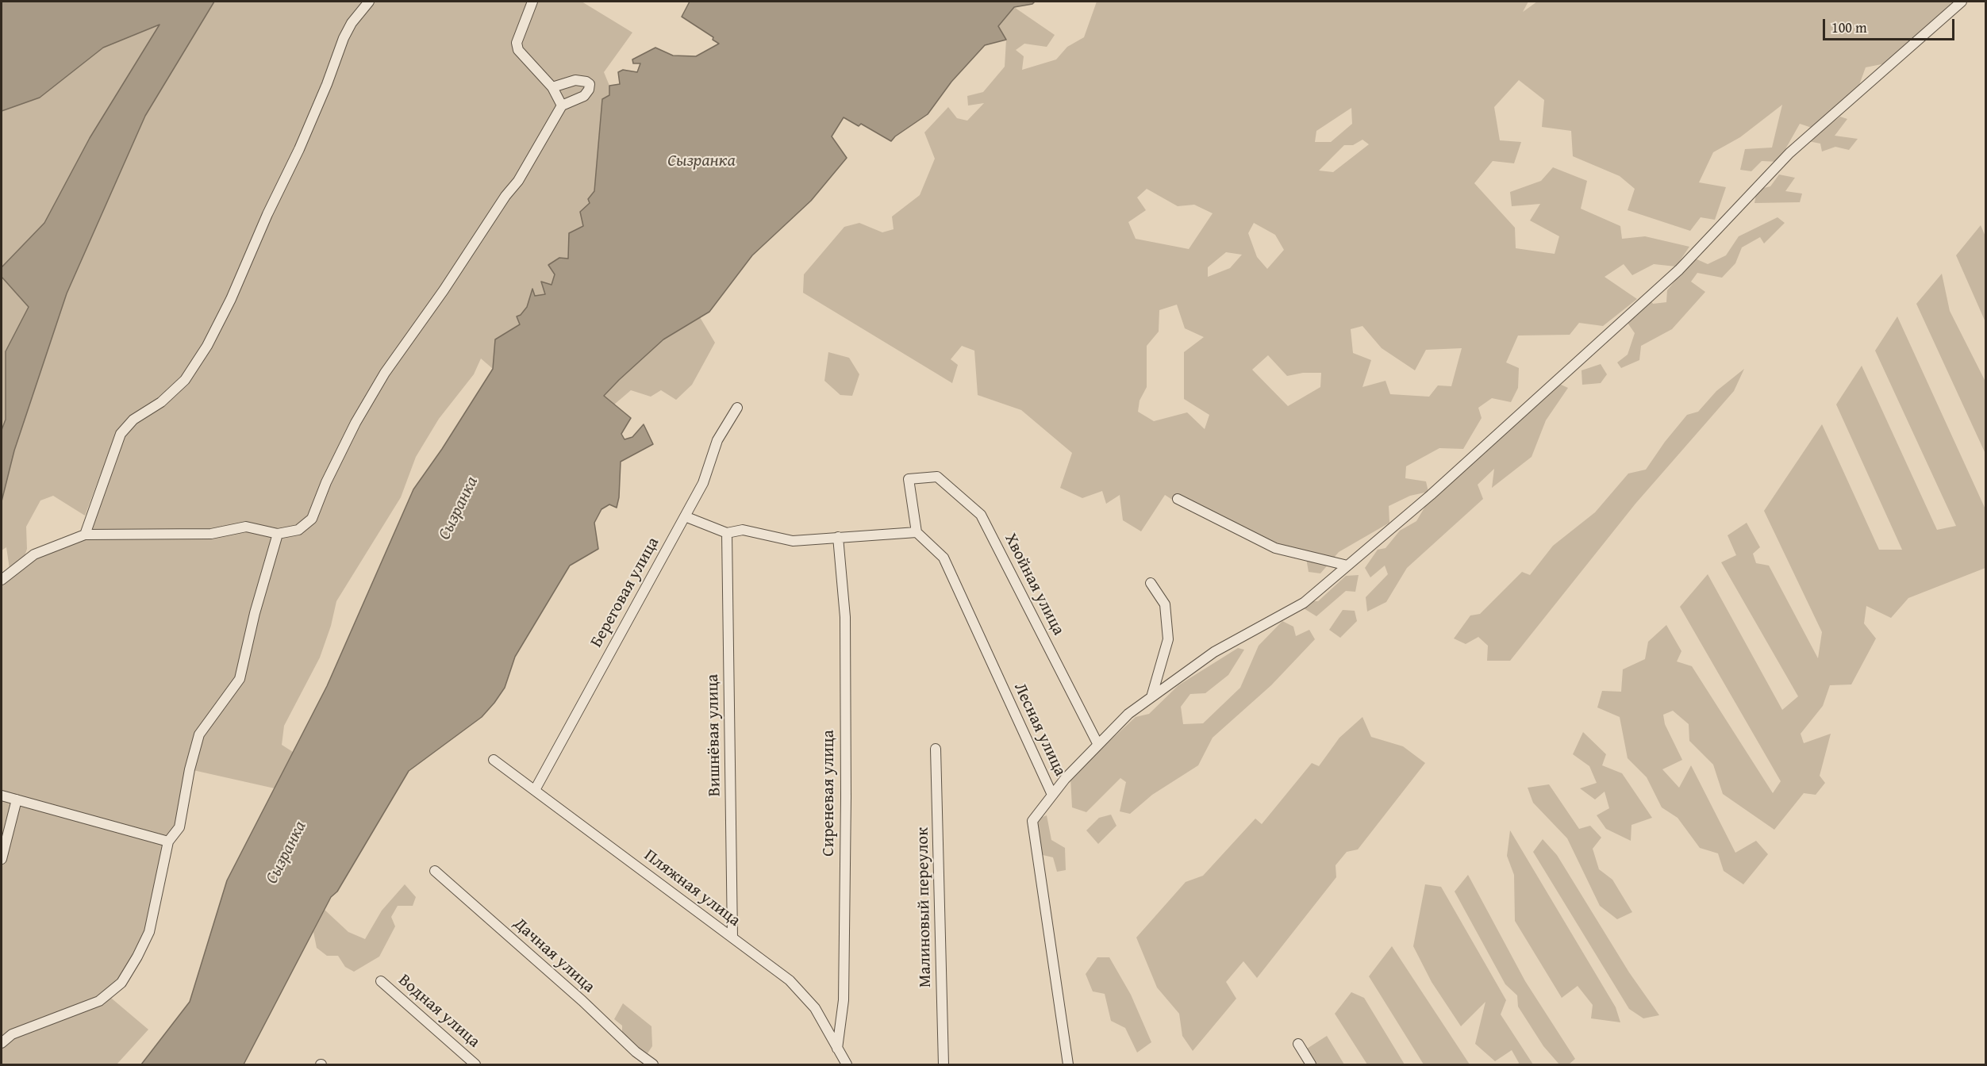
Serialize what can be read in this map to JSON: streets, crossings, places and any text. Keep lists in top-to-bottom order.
{
  "streets": {
    "street": [
      "Хвойная улица",
      "Береговая улица",
      "Лесная улица",
      "Вишнёвая улица",
      "Сиреневая улица",
      "Пляжная улица",
      "Малиновый переулок",
      "Дачная улица",
      "Водная улица"
    ]
  },
  "crossings": [
    ["Хвойная улица", "Лесная улица"],
    ["Береговая улица", "Пляжная улица"],
    ["Вишнёвая улица", "Пляжная улица"],
    ["Сиреневая улица", "Пляжная улица"]
  ],
  "water": ["Сызранка"],
  "scale_bar": "100 m"
}
